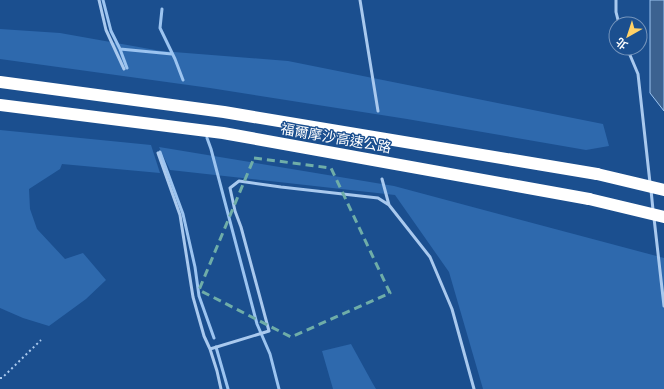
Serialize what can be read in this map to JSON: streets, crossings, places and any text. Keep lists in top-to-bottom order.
{
  "streets": {
    "highway": ["福爾摩沙高速公路"]
  },
  "north": "bottom left"
}
